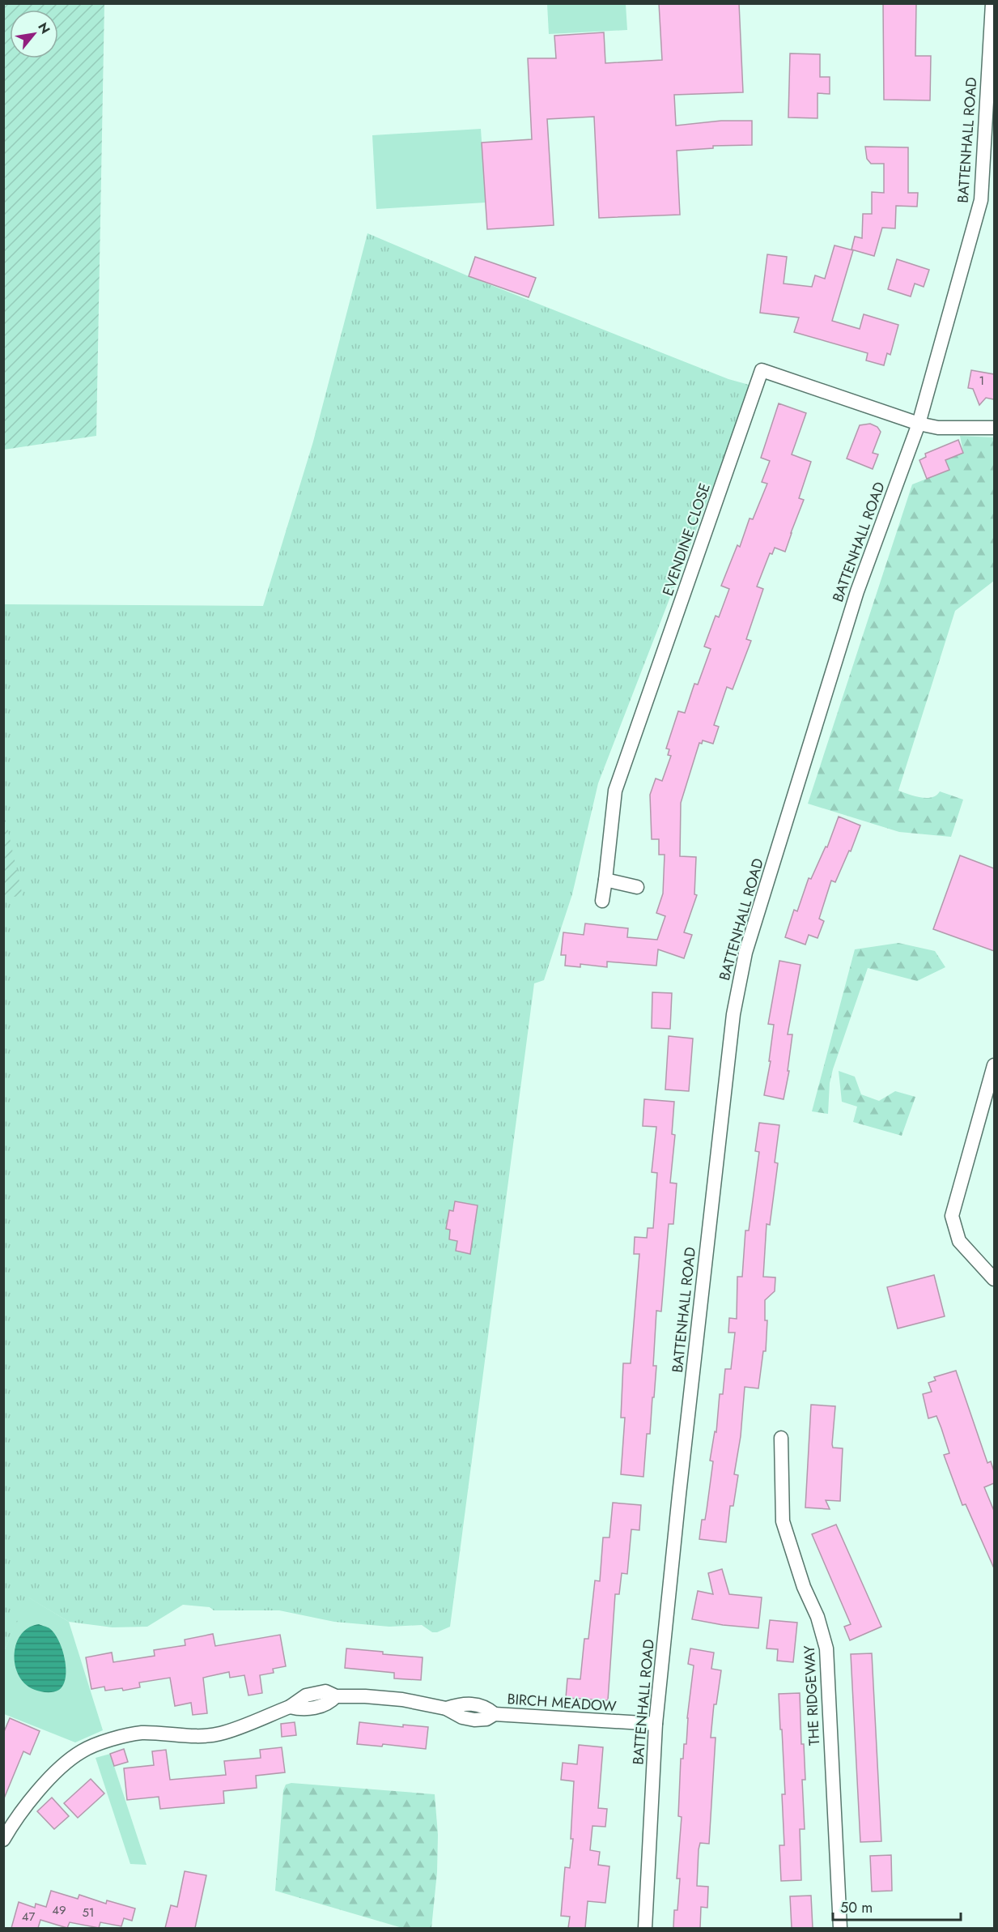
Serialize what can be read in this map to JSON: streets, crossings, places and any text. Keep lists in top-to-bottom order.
{
  "streets": {
    "street": [
      "BATTENHALL ROAD",
      "EVENDINE CLOSE",
      "THE RIDGEWAY",
      "BIRCH MEADOW"
    ]
  },
  "crossings": [
    ["BATTENHALL ROAD", "EVENDINE CLOSE"],
    ["BATTENHALL ROAD", "BIRCH MEADOW"]
  ],
  "house_numbers": [
    "1",
    "49",
    "51",
    "47"
  ],
  "scale_bar": "50 m",
  "north": "top right"
}
